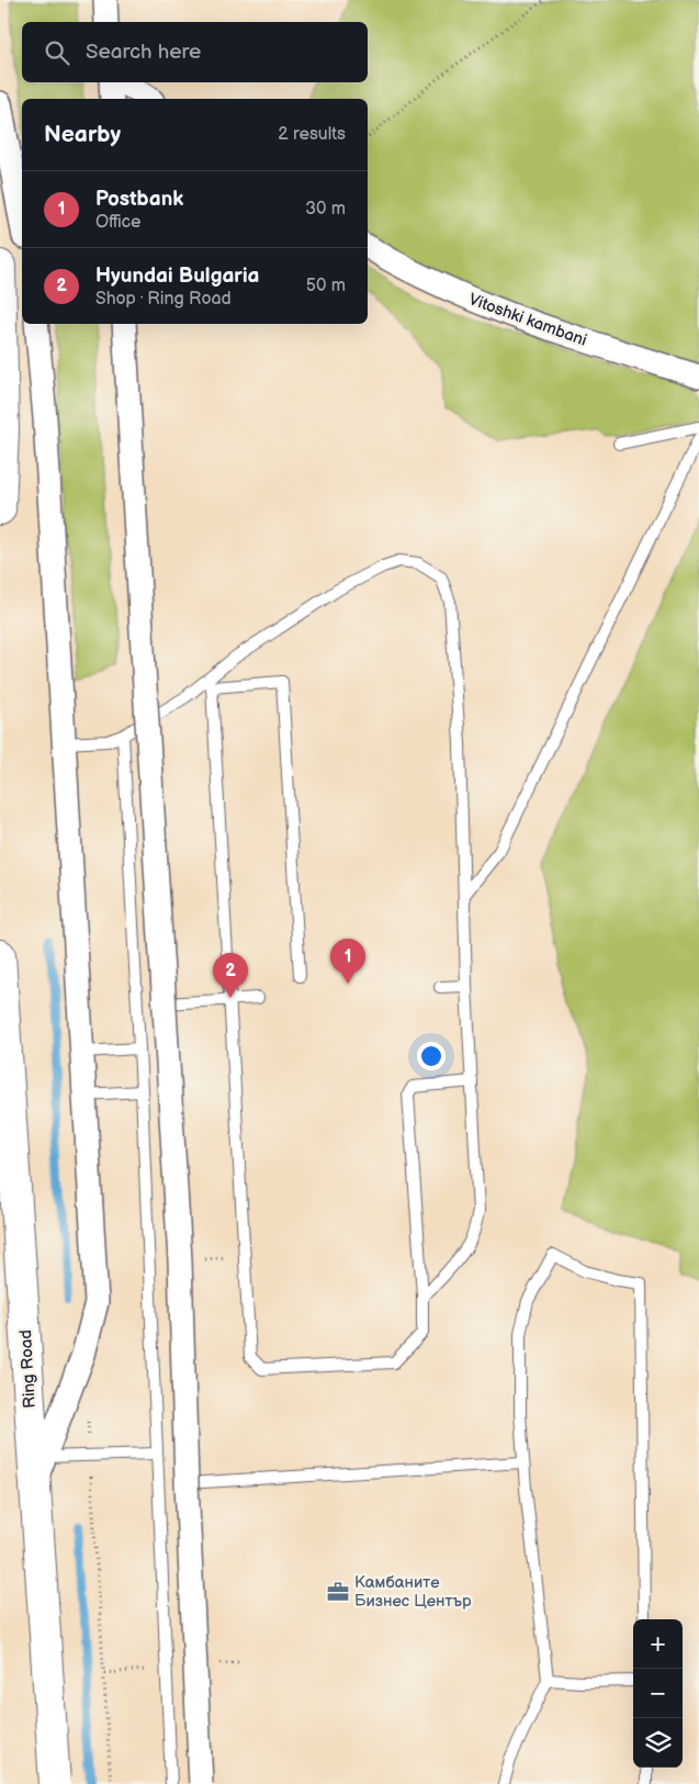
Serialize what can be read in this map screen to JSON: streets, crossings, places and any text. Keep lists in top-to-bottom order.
{
  "streets": {
    "highway": ["Ring Road"],
    "street": ["Vitoshki kambani"]
  },
  "places": {
    "office": ["Камбаните Бизнес Център"]
  },
  "page": {
    "search": "Search here",
    "heading": ["Nearby", "2 results"],
    "list": [
      {
        "mark": "1",
        "name": "Postbank",
        "note": "Office",
        "value": "30 m"
      },
      {
        "mark": "2",
        "name": "Hyundai Bulgaria",
        "note": "Shop · Ring Road",
        "value": "50 m"
      }
    ],
    "pins": ["1", "2"],
    "map_buttons": ["+", "−"]
  }
}
